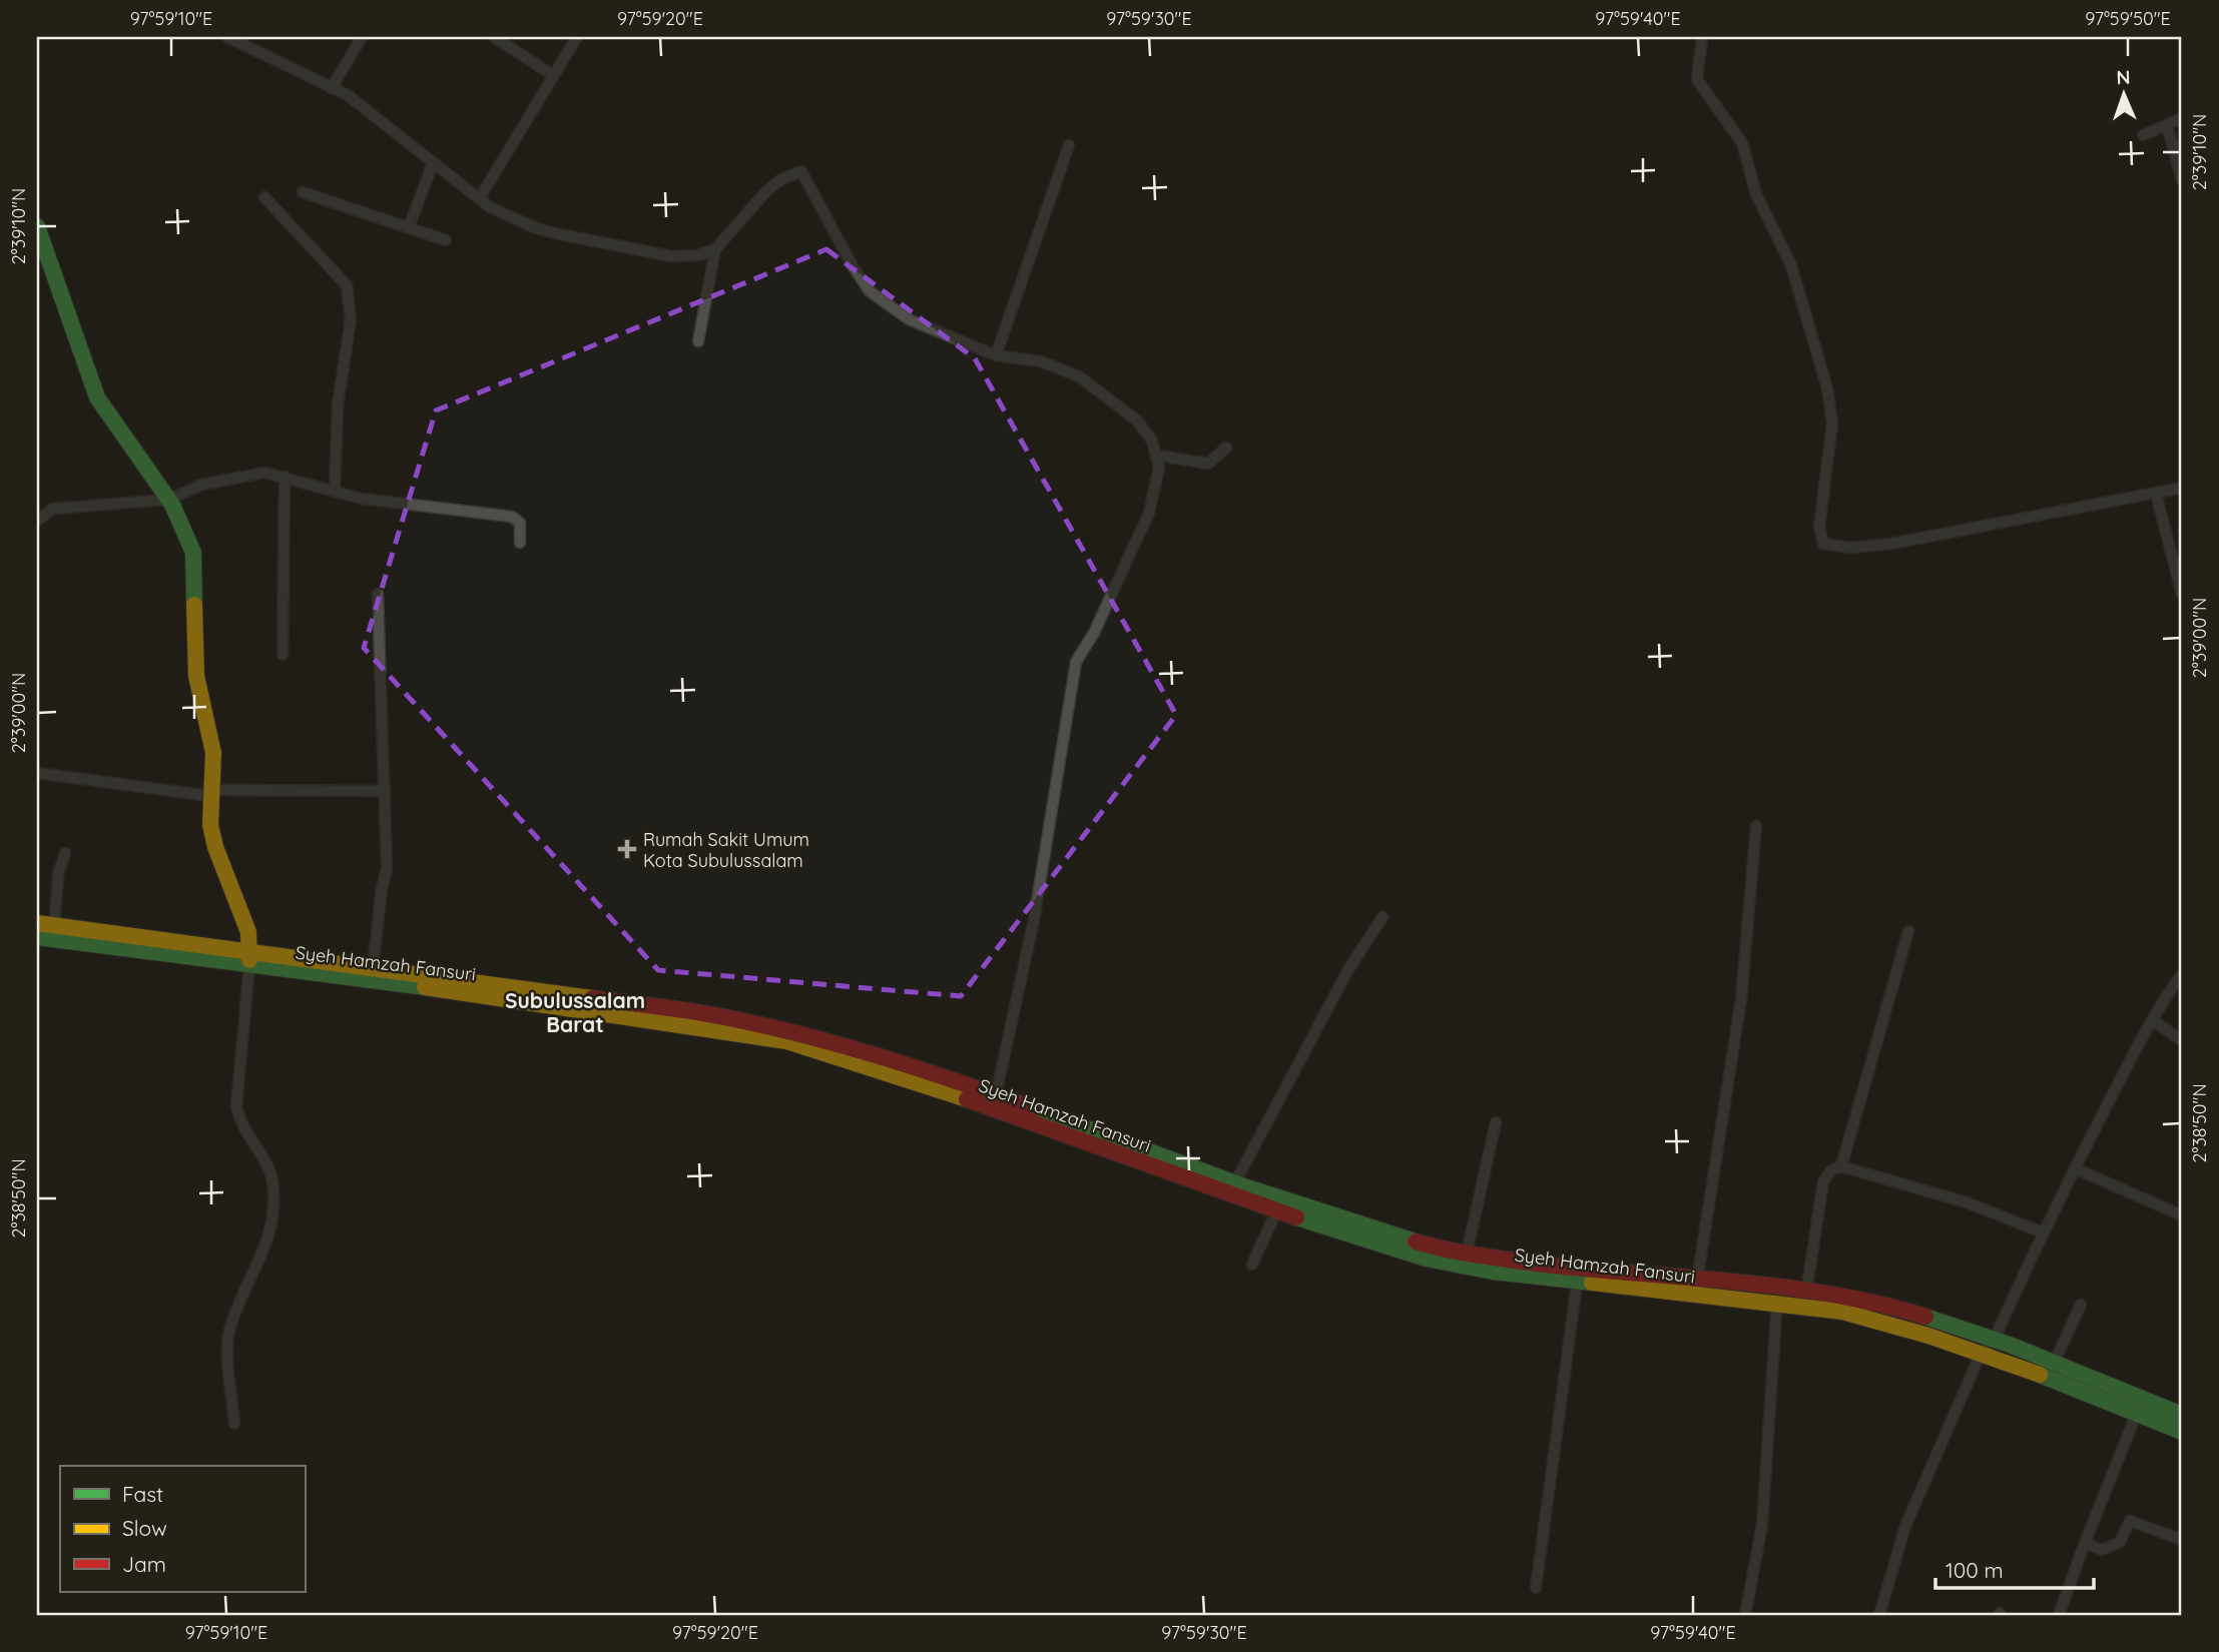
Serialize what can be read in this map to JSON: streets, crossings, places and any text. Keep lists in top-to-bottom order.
{
  "streets": {
    "main road": ["Syeh Hamzah Fansuri"]
  },
  "districts": ["Subulussalam Barat"],
  "places": {
    "health": ["Rumah Sakit Umum Kota Subulussalam"]
  },
  "legend": ["Fast", "Slow", "Jam"],
  "scale_bar": "100 m",
  "north": "top",
  "coordinates": [
    "97°59'10\"E",
    "97°59'20\"E",
    "97°59'30\"E",
    "97°59'40\"E",
    "97°59'50\"E",
    "2°39'10\"N",
    "2°39'00\"N",
    "2°38'50\"N"
  ]
}
